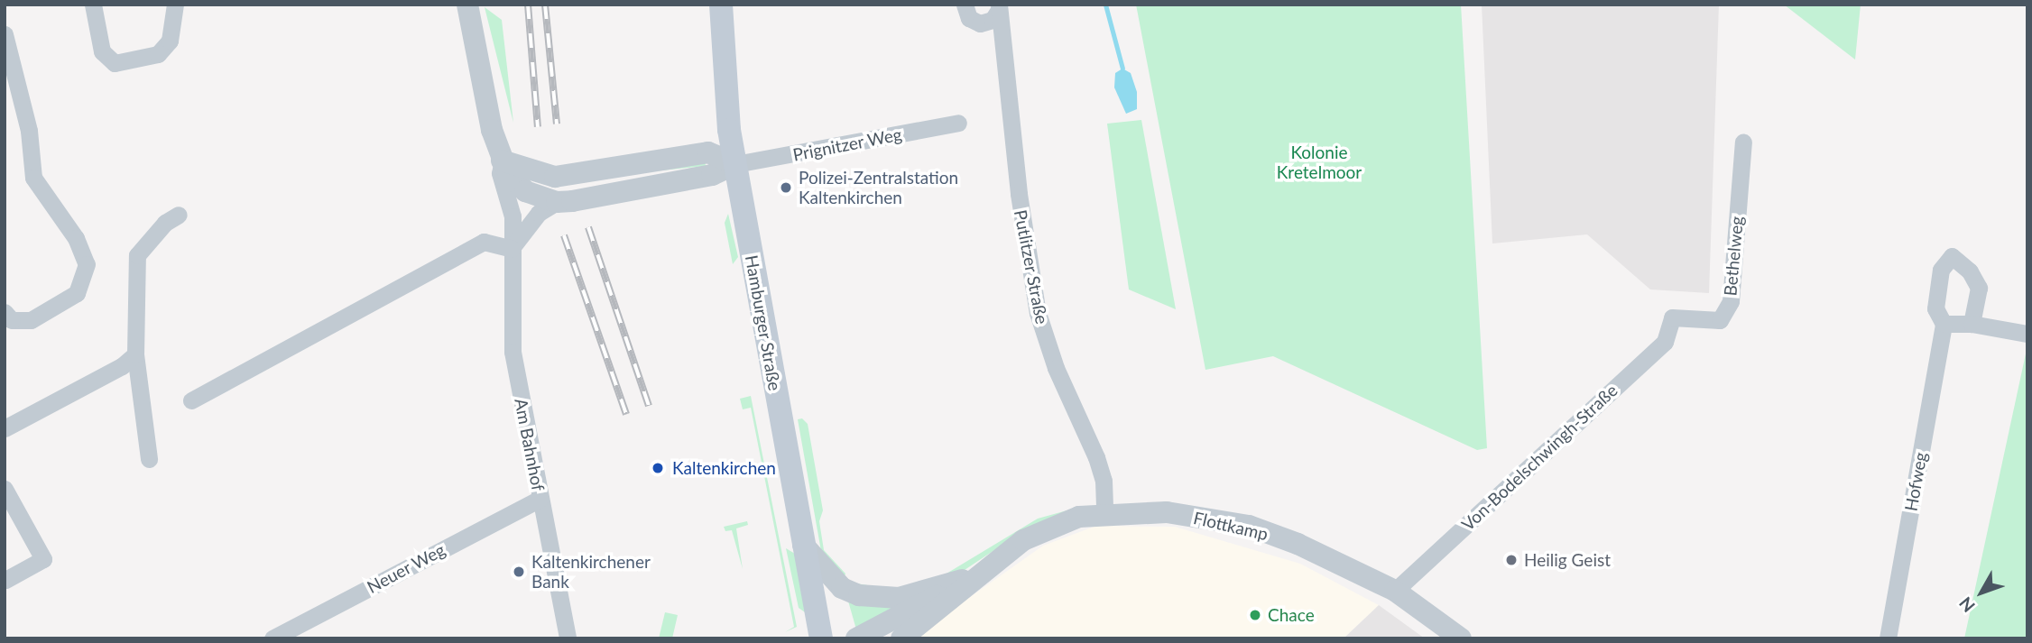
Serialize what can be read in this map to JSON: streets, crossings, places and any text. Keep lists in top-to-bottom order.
{
  "streets": {
    "main road": ["Hamburger Straße"],
    "street": [
      "Prignitzer Weg",
      "Bethelweg",
      "Putlitzer Straße",
      "Am Bahnhof",
      "Von-Bodelschwingh-Straße",
      "Hofweg",
      "Flottkamp",
      "Neuer Weg"
    ]
  },
  "crossings": [
    ["Prignitzer Weg", "Hamburger Straße"],
    ["Bethelweg", "Von-Bodelschwingh-Straße"],
    ["Putlitzer Straße", "Flottkamp"],
    ["Am Bahnhof", "Neuer Weg"],
    ["Von-Bodelschwingh-Straße", "Flottkamp"]
  ],
  "parks": ["Kolonie Kretelmoor"],
  "places": [
    "Polizei-Zentralstation Kaltenkirchen",
    "Kaltenkirchen",
    "Heilig Geist",
    "Kaltenkirchener Bank",
    "Chace"
  ],
  "north": "bottom left"
}
